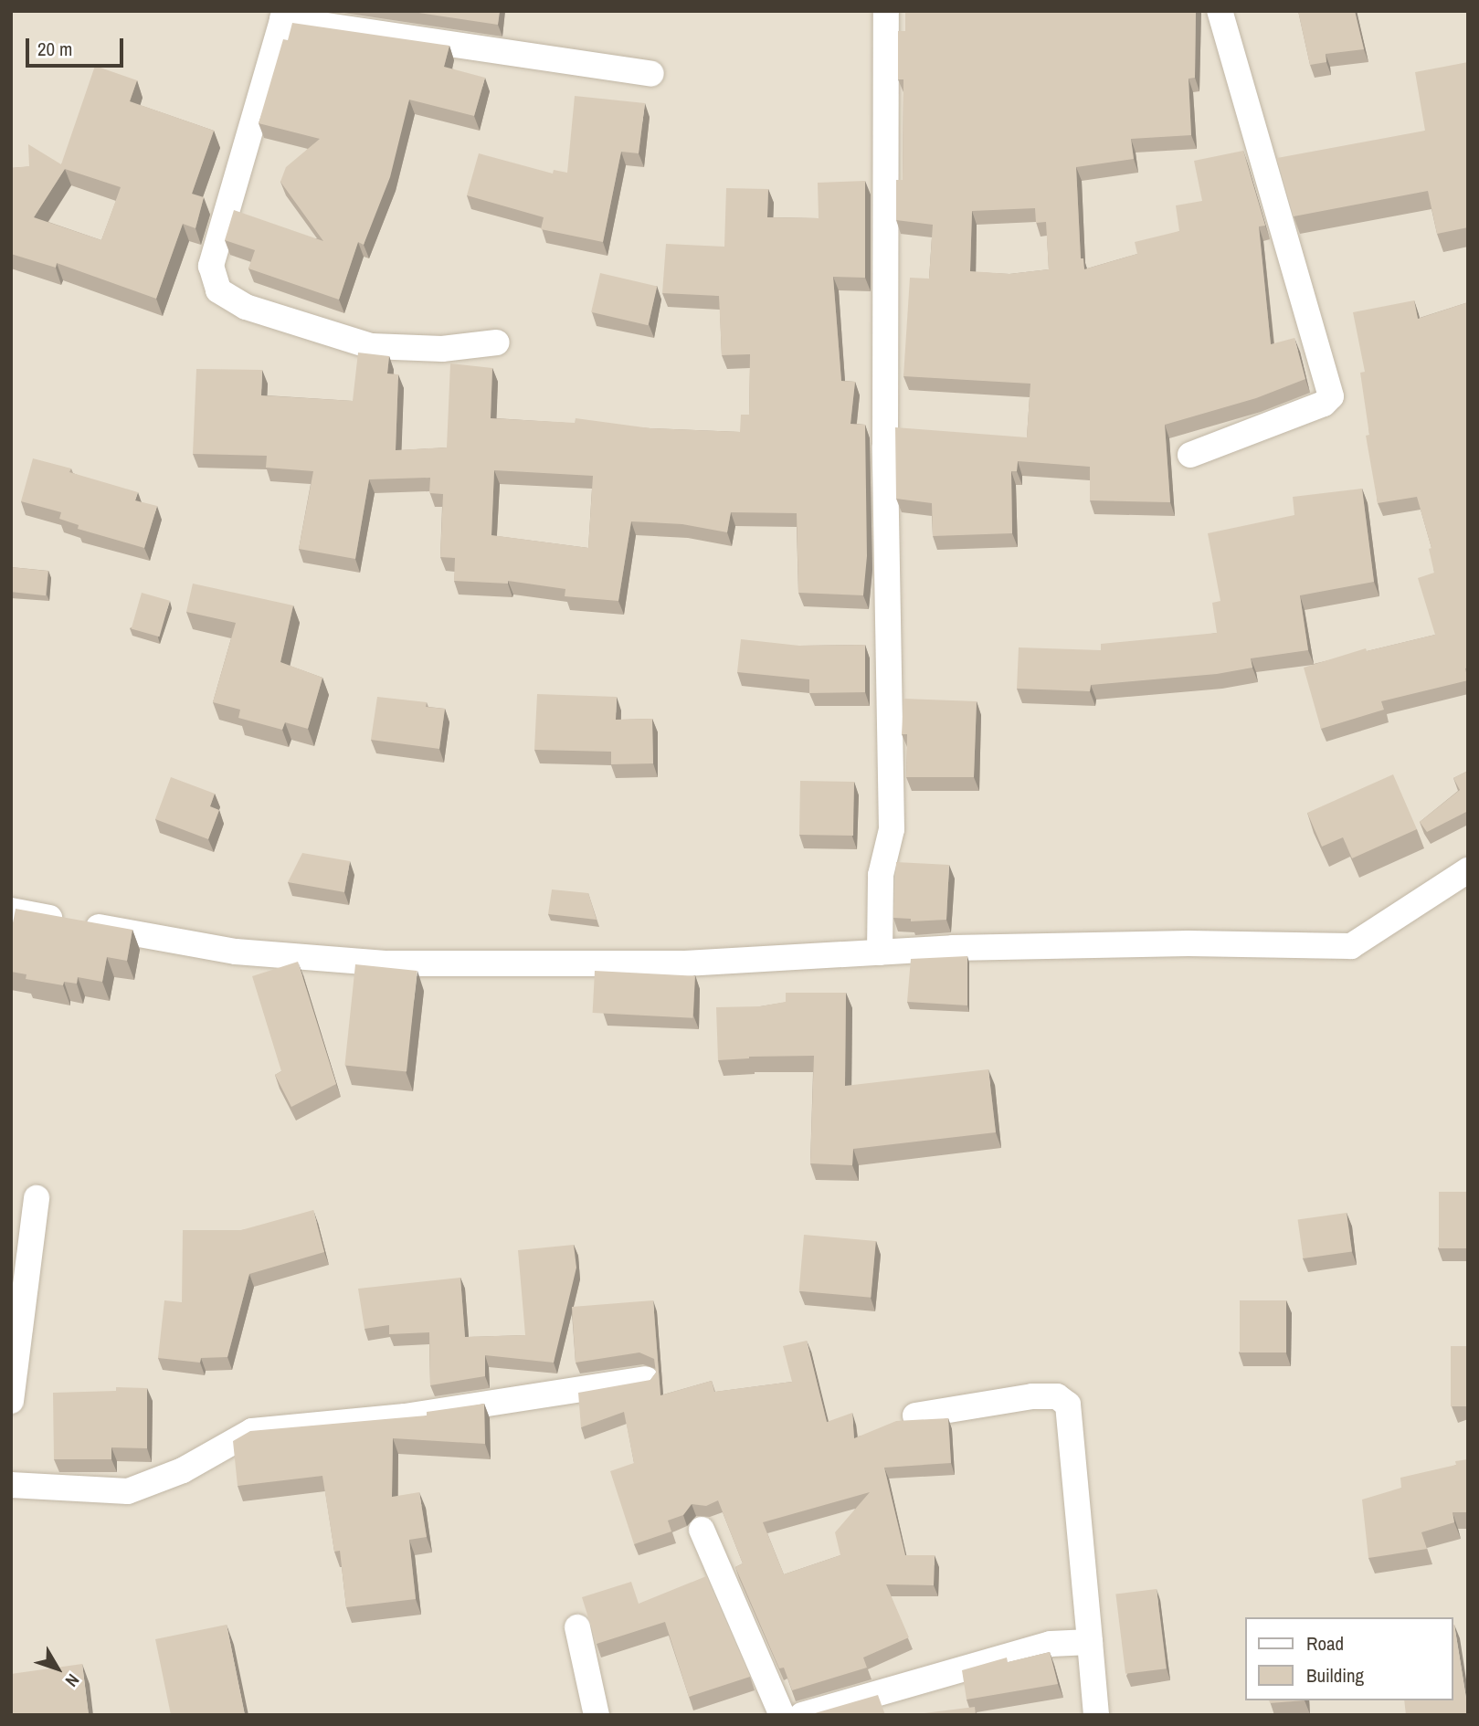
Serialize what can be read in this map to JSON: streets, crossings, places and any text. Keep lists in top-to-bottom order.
{
  "legend": ["Road", "Building"],
  "scale_bar": "20 m",
  "north": "bottom right"
}
